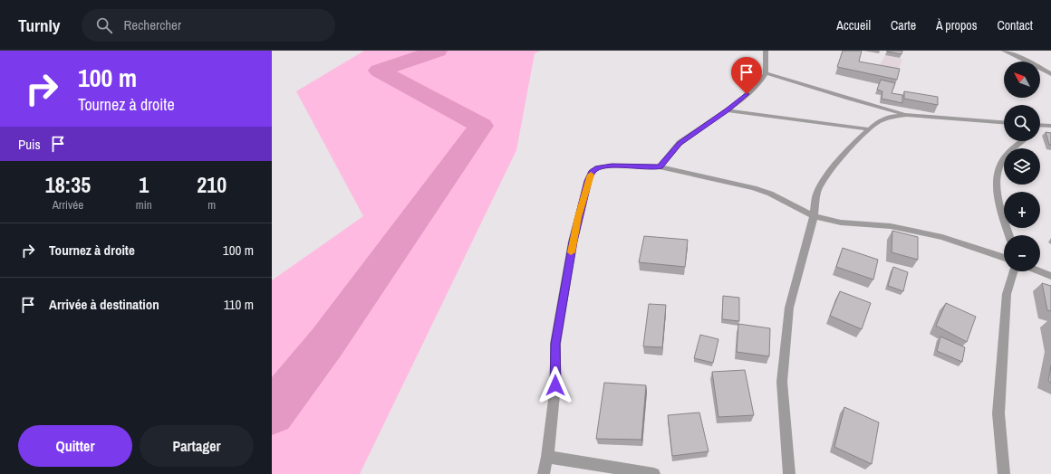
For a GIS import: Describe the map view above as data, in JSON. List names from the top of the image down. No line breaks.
{"north":"top left","page":{"header":"Turnly","search":"Rechercher","nav":["Accueil","Carte","À propos","Contact"],"turn":["100 m","Tournez à droite"],"map_buttons":["+","−"],"then":"Puis","eta":["18:35","Arrivée","1","min","210","m"],"list":[{"name":"Tournez à droite","value":"100 m"},{"name":"Arrivée à destination","value":"110 m"}],"buttons":["Quitter","Partager"]}}
